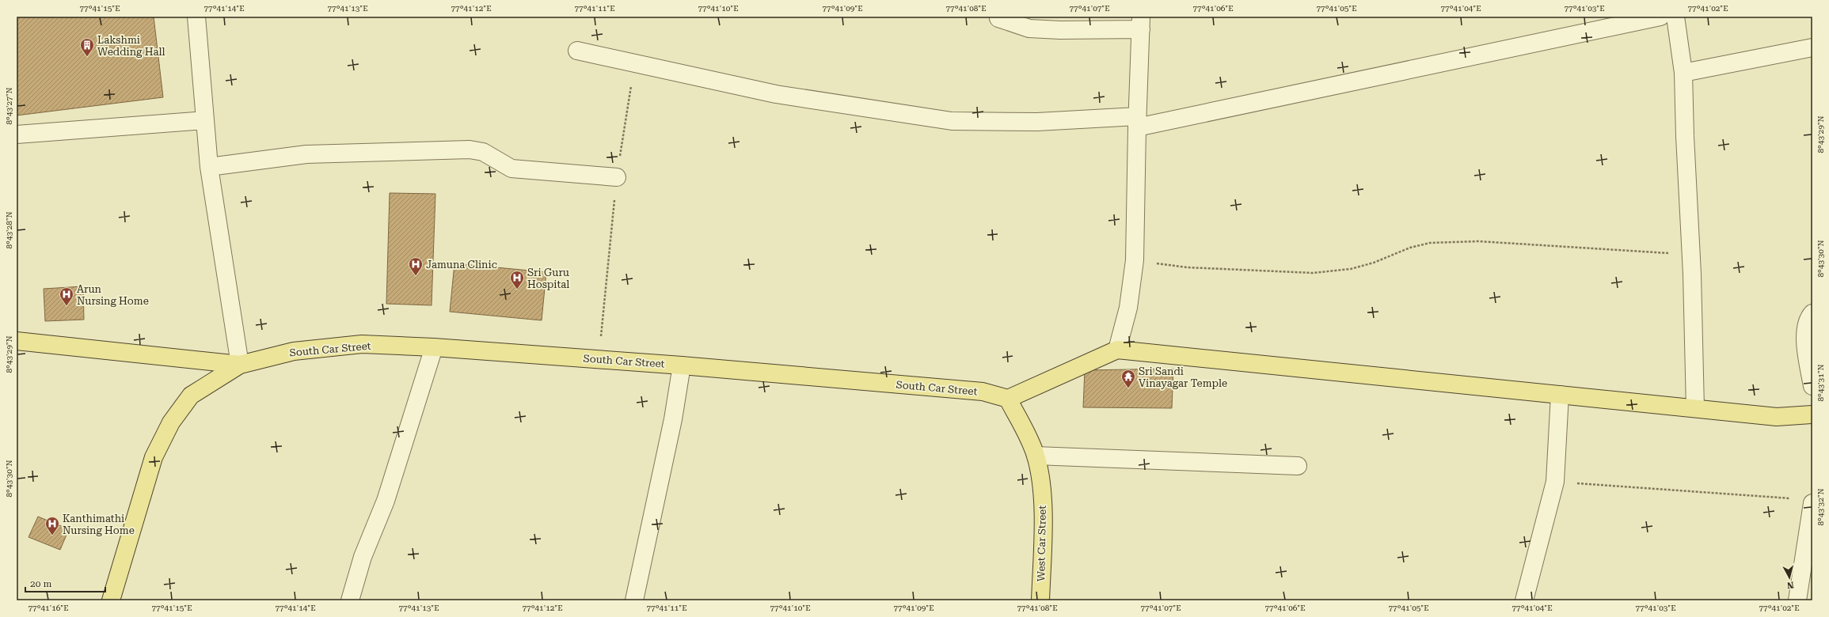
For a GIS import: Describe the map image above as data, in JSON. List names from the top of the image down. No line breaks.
{"streets":{"main road":["South Car Street","West Car Street"]},"crossings":[["South Car Street","West Car Street"]],"places":{"building":["Lakshmi Wedding Hall"],"hospital":["Jamuna Clinic","Sri Guru Hospital","Arun Nursing Home","Kanthimathi Nursing Home"],"temple":["Sri Sandi Vinayagar Temple"]},"scale_bar":"20 m","north":"bottom","coordinates":["77°41'15\"E","77°41'14\"E","77°41'13\"E","77°41'12\"E","77°41'11\"E","77°41'10\"E","77°41'09\"E","77°41'08\"E","77°41'07\"E","77°41'06\"E","77°41'05\"E","77°41'04\"E","77°41'03\"E","77°41'02\"E","8°43'27\"N","8°43'29\"N","8°43'28\"N","8°43'30\"N","8°43'31\"N","8°43'32\"N","77°41'16\"E"]}
